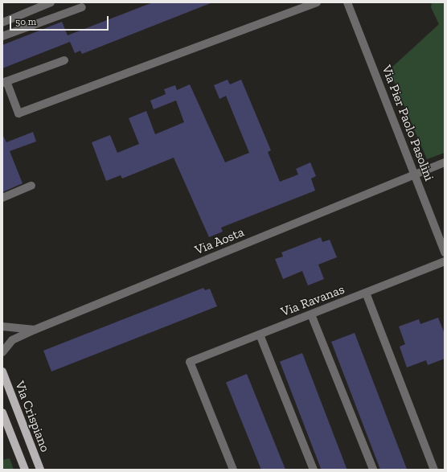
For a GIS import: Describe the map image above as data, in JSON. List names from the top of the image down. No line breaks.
{"streets":{"main road":["Via Crispiano"],"street":["Via Pier Paolo Pasolini","Via Aosta","Via Ravanas"]},"crossings":[["Via Pier Paolo Pasolini","Via Aosta"]],"scale_bar":"50 m"}
